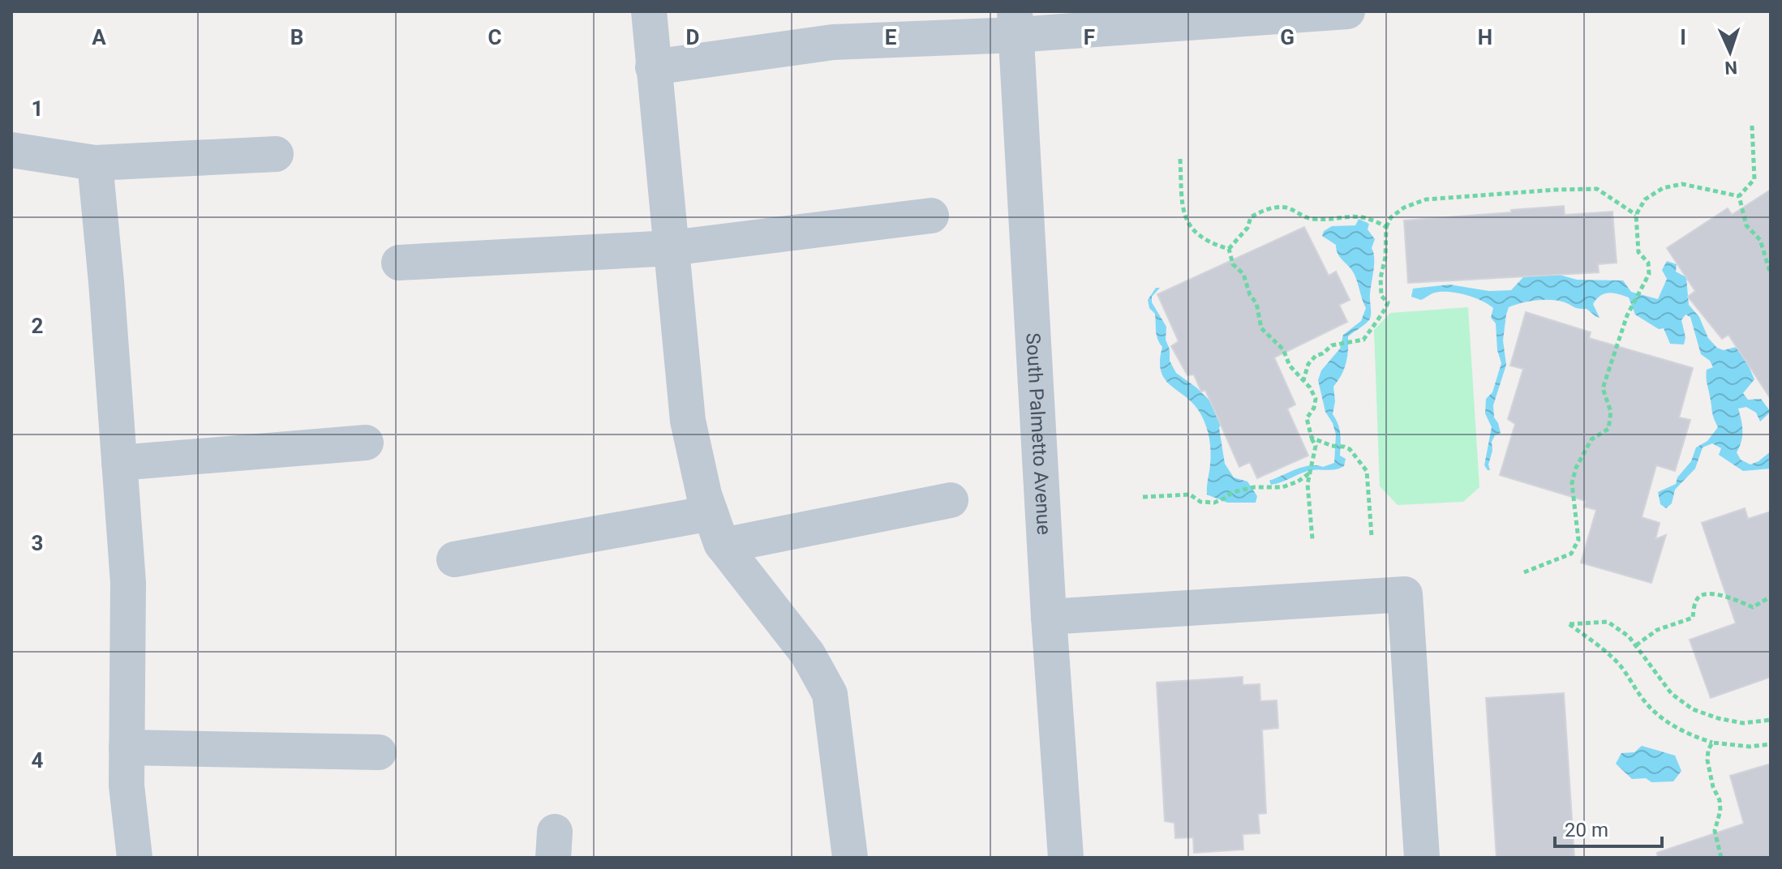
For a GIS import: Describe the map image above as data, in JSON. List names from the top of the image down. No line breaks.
{"streets":{"street":["South Palmetto Avenue"]},"scale_bar":"20 m","north":"bottom","grid":{"columns":["A","B","C","D","E","F","G","H","I"],"rows":["1","2","3","4"]}}
